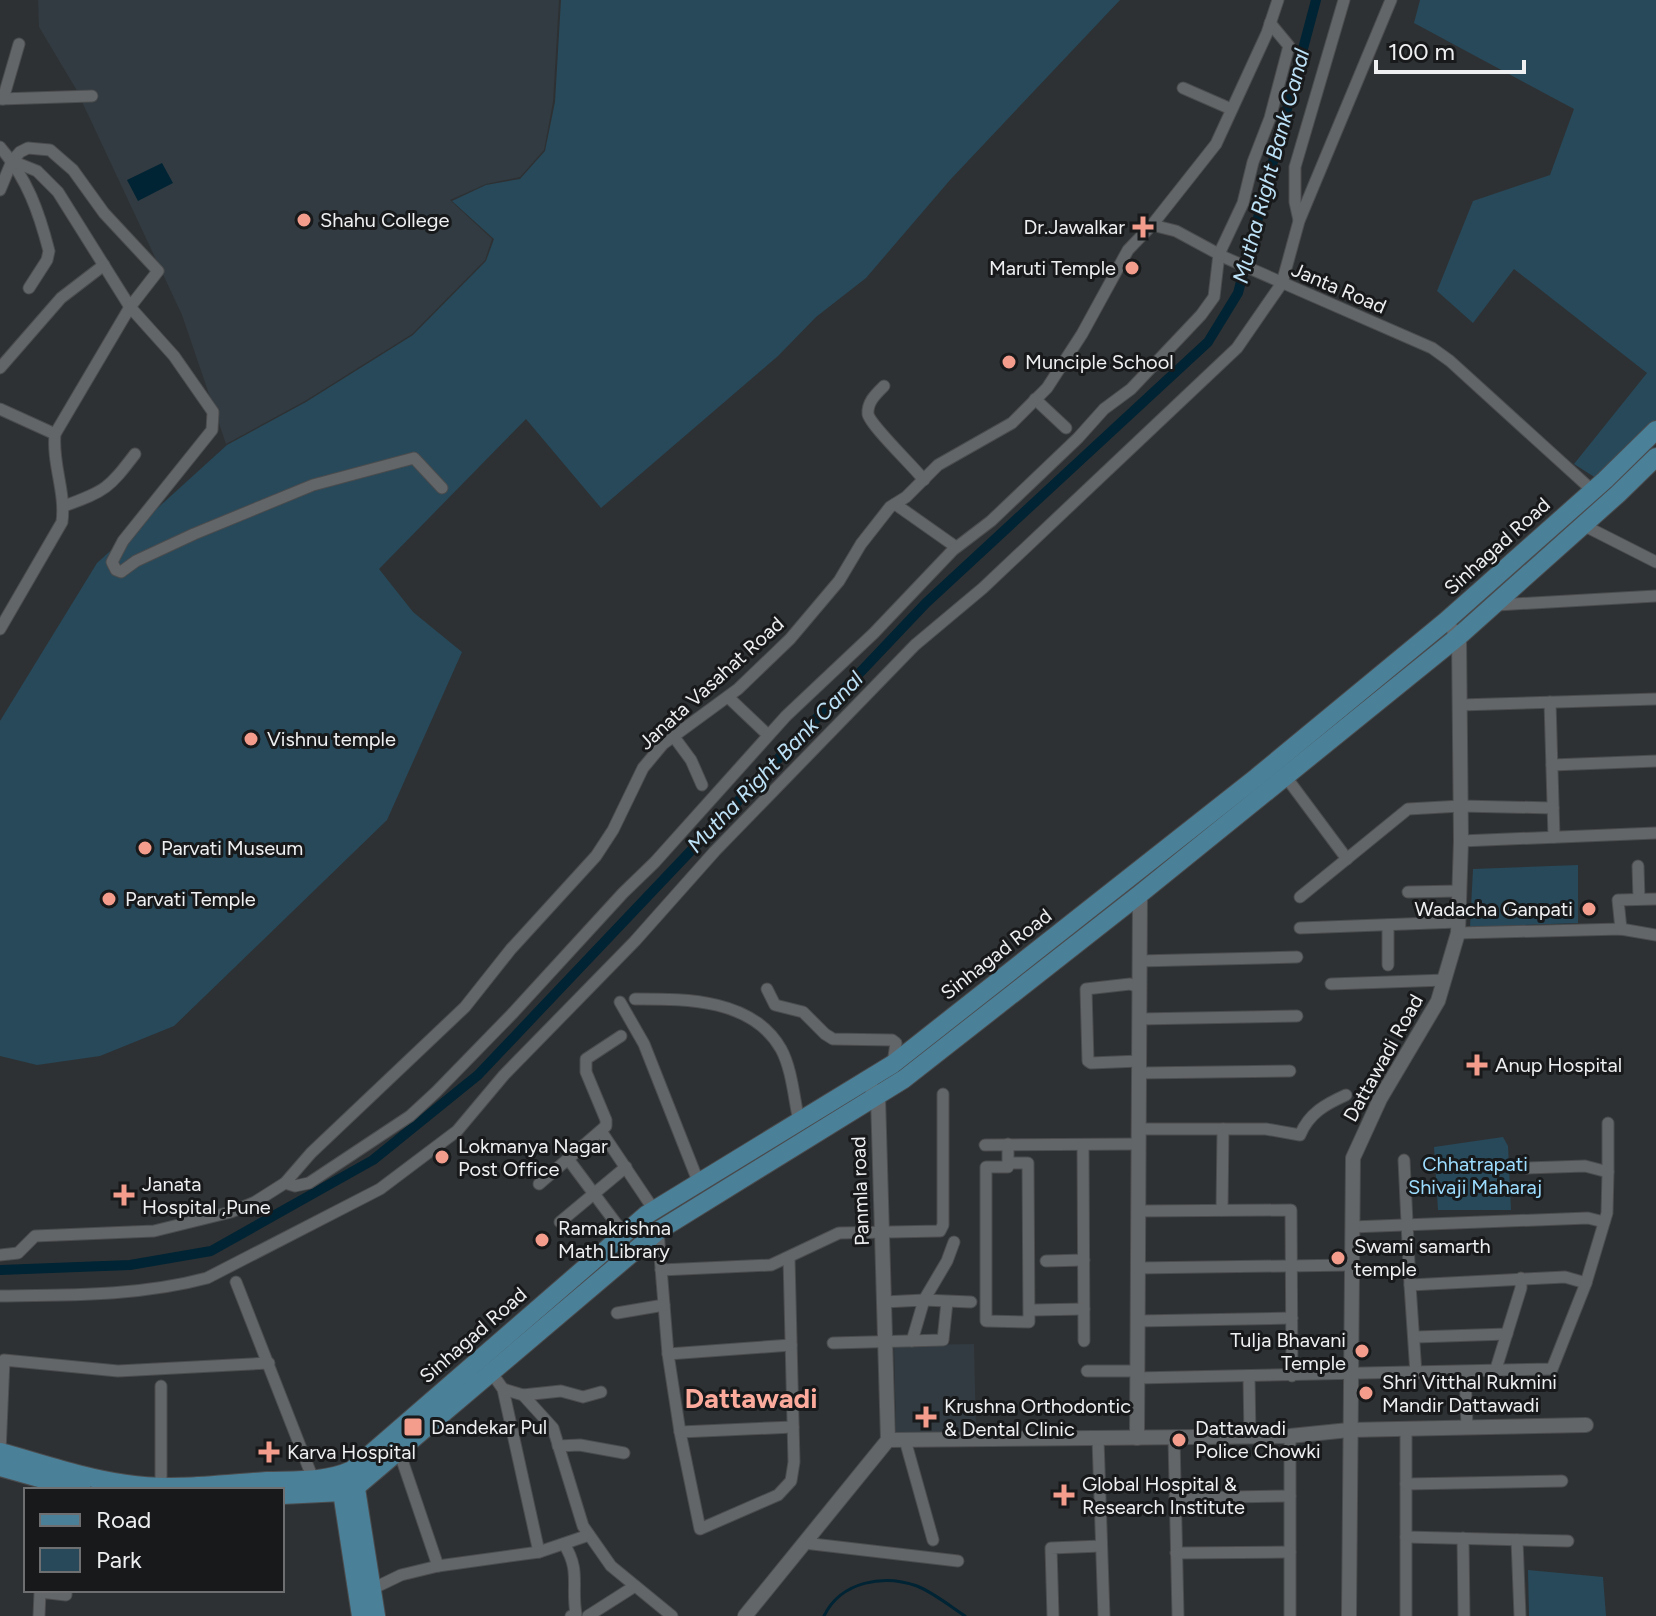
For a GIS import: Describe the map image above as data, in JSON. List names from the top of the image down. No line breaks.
{"streets":{"main road":["Sinhagad Road"],"street":["Janta Road","Janata Vasahat Road","Dattawadi Road","Panmla road"]},"crossings":[["Janta Road","Sinhagad Road"],["Sinhagad Road","Dattawadi Road"],["Sinhagad Road","Panmla road"]],"districts":["Dattawadi"],"water":["Mutha Right Bank Canal"],"parks":["Chhatrapati Shivaji Maharaj"],"places":{"other":["Shahu College","Maruti Temple","Munciple School","Vishnu temple","Parvati Museum","Parvati Temple","Wadacha Ganpati","Lokmanya Nagar Post Office","Ramakrishna Math Library","Swami samarth temple","Tulja Bhavani Temple","Shri Vitthal Rukmini Mandir Dattawadi","Dattawadi Police Chowki"],"health":["Dr.Jawalkar","Anup Hospital","Janata Hospital ,Pune","Krushna Orthodontic & Dental Clinic","Karva Hospital","Global Hospital & Research Institute"],"transit":["Dandekar Pul"]},"legend":["Road","Park"],"scale_bar":"100 m"}
